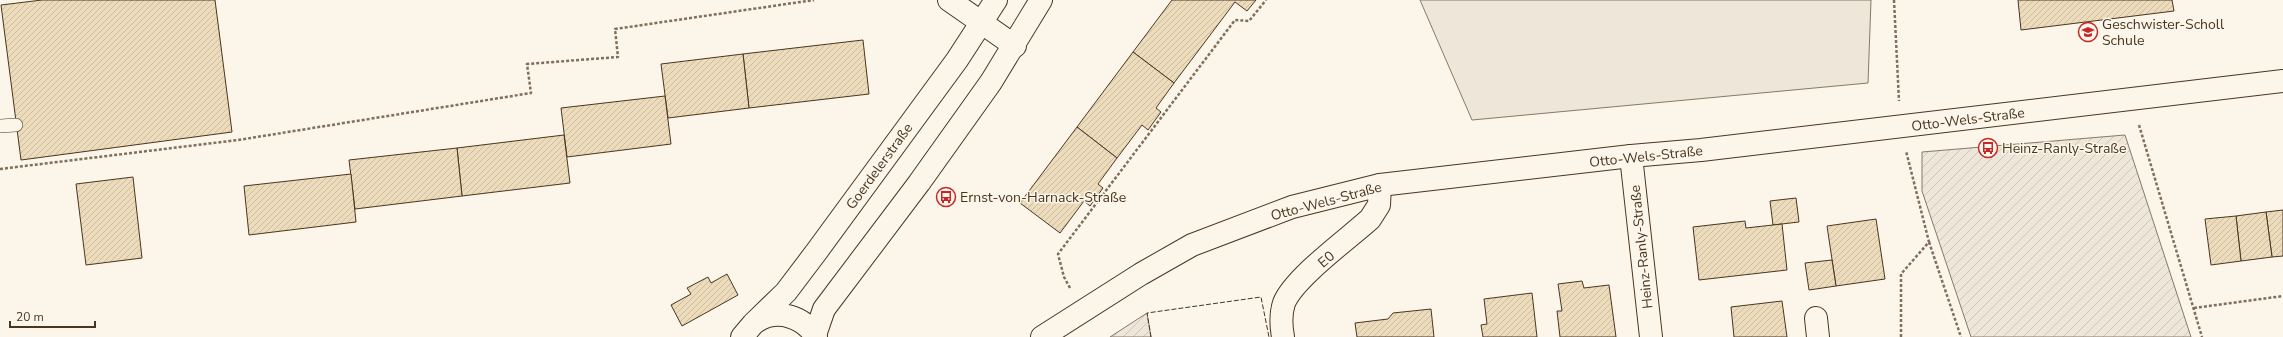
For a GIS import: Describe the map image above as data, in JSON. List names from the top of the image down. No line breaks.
{"streets":{"street":["Otto-Wels-Straße","Goerdelerstraße","Heinz-Ranly-Straße","E0"]},"crossings":[["Otto-Wels-Straße","Heinz-Ranly-Straße"],["Otto-Wels-Straße","E0"]],"places":{"school or university":["Geschwister-Scholl Schule"],"bus stop":["Heinz-Ranly-Straße","Ernst-von-Harnack-Straße"]},"scale_bar":"20 m"}
